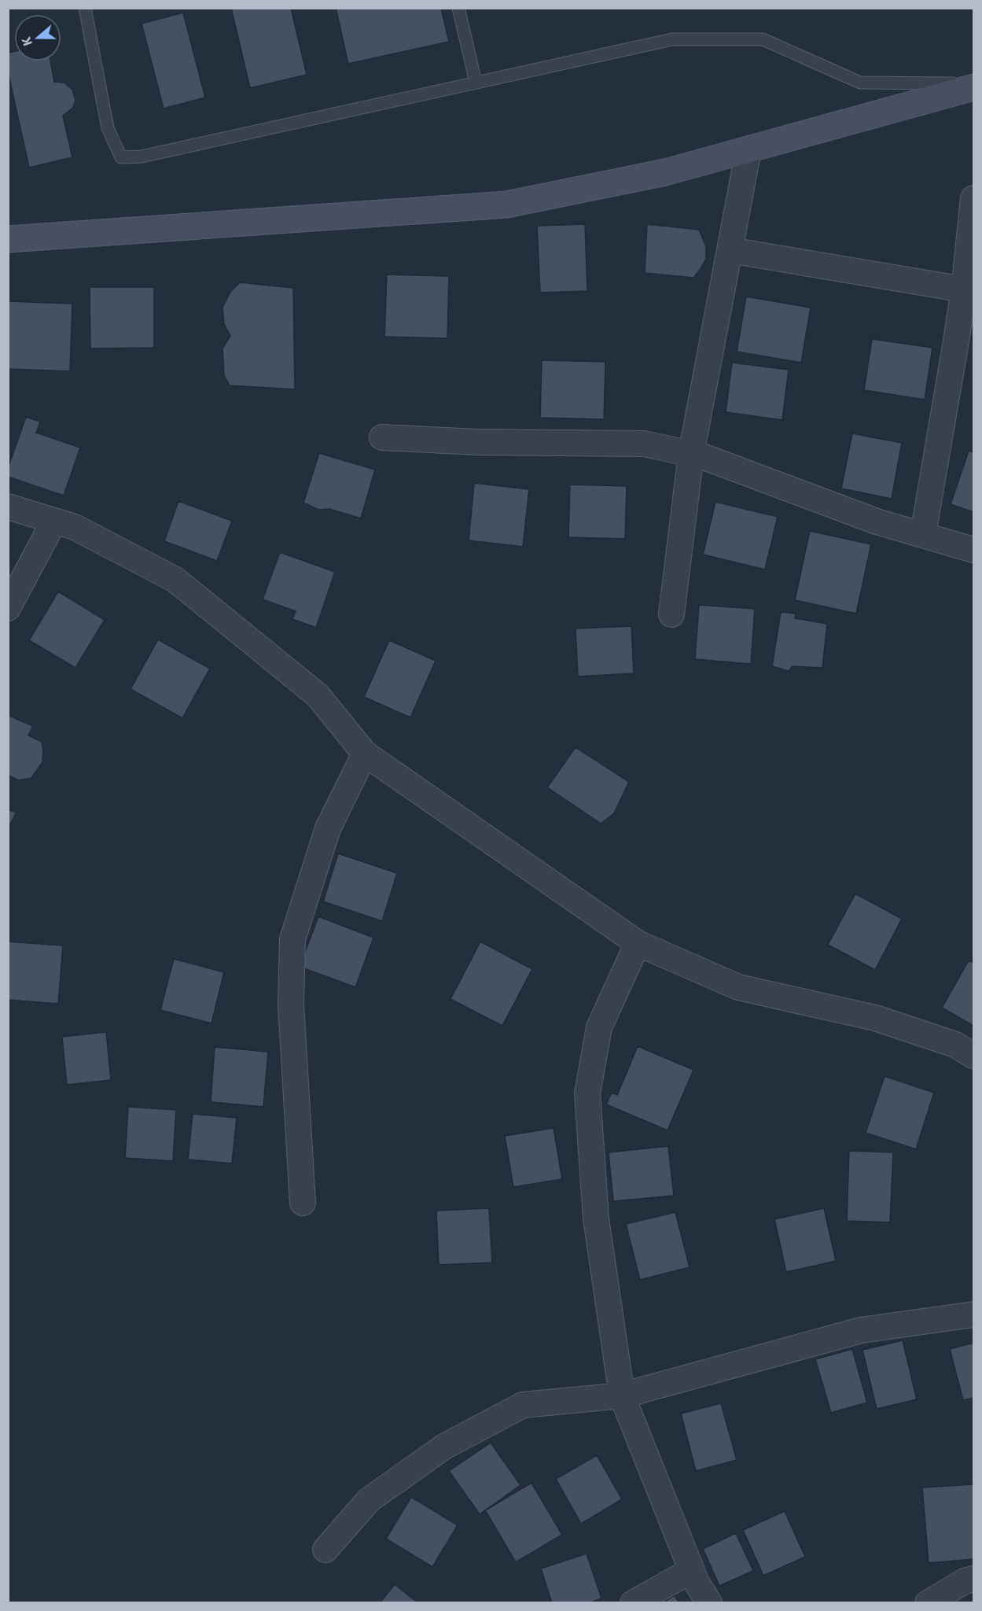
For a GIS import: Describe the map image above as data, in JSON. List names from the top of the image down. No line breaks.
{"north":"left"}
